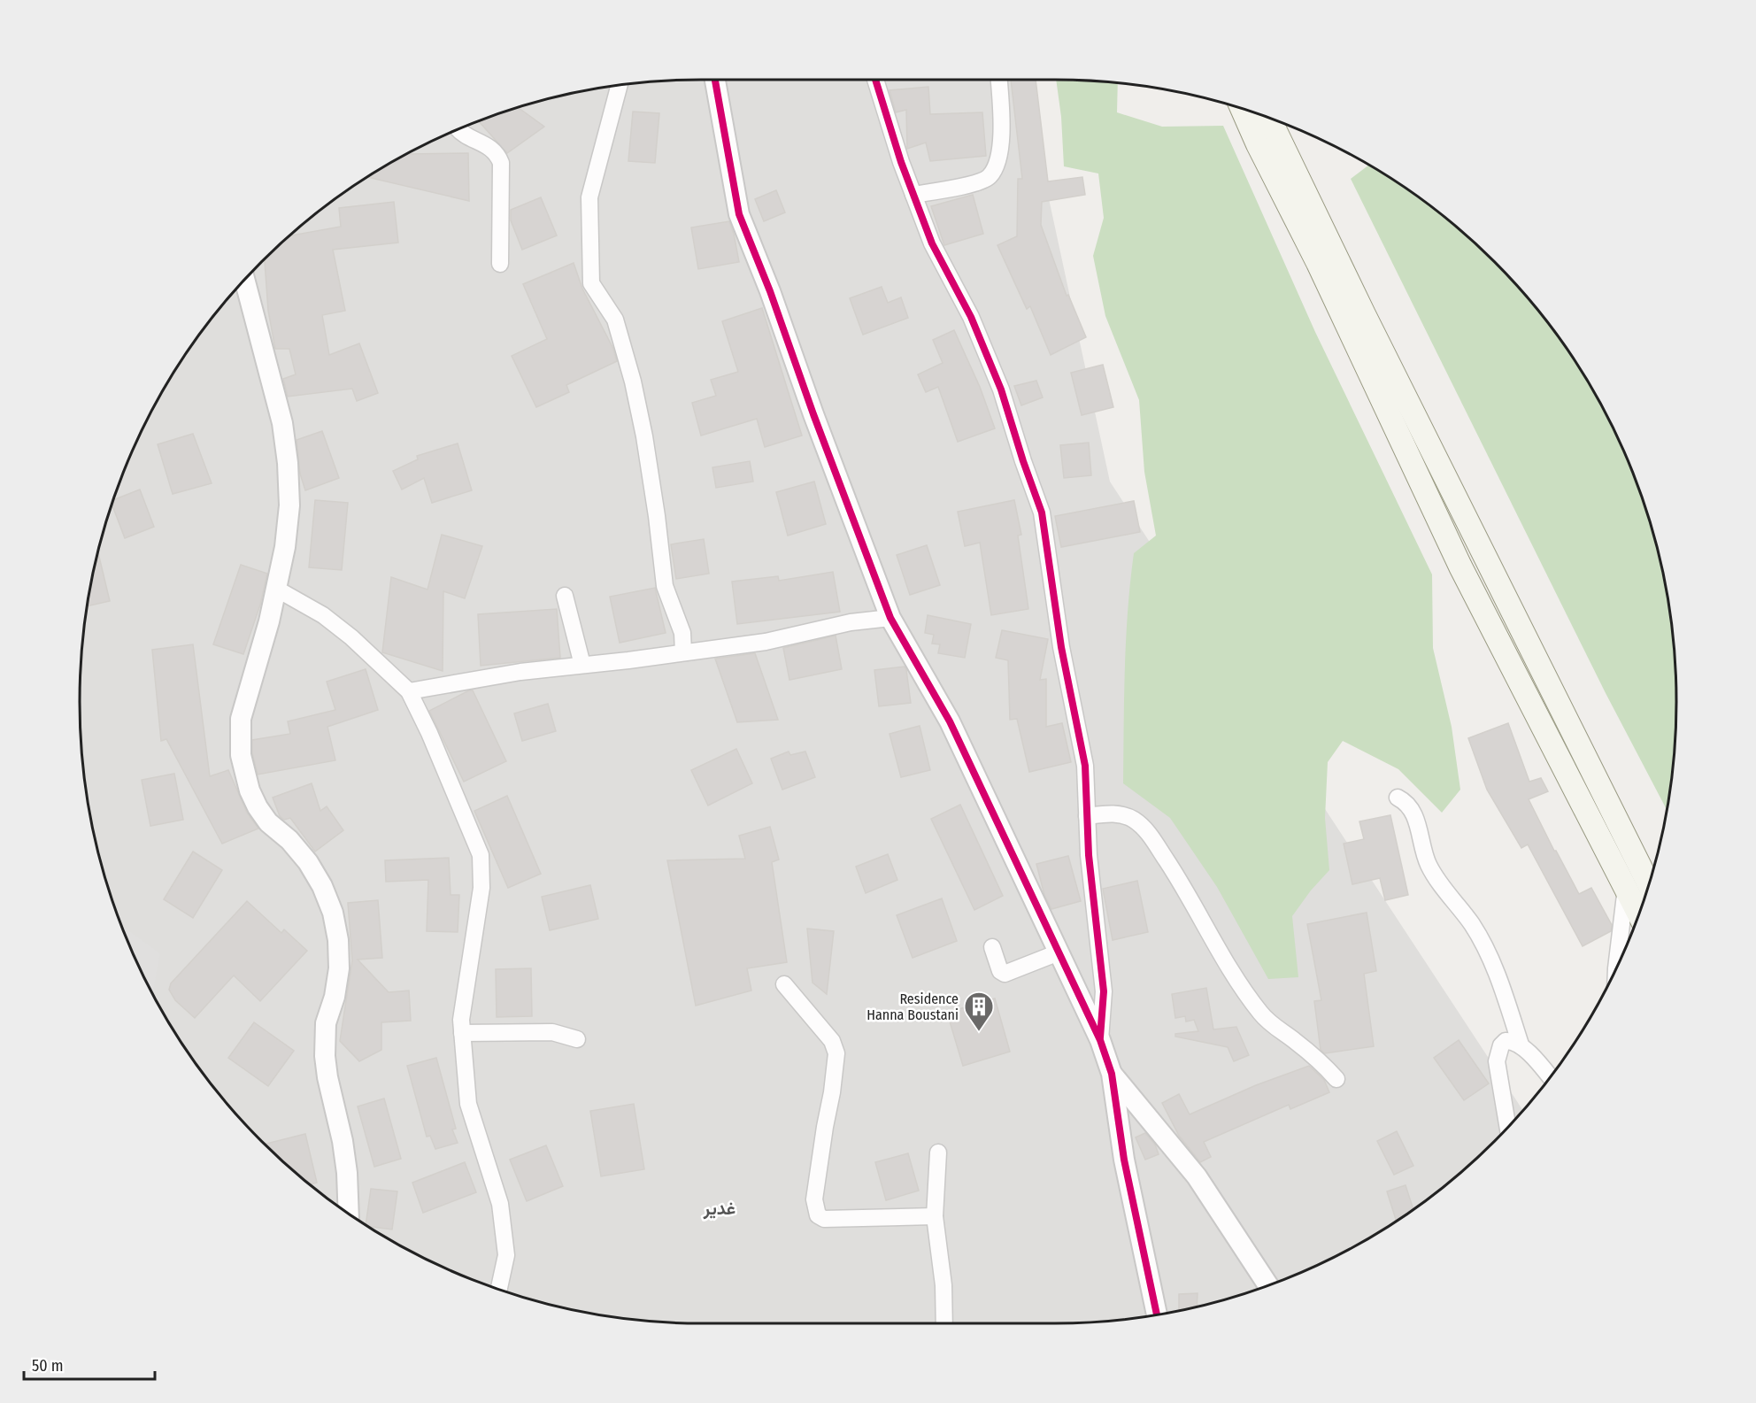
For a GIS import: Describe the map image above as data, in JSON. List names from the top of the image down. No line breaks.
{"districts":["غدير"],"places":{"building":["Residence Hanna Boustani"]},"scale_bar":"50 m"}
